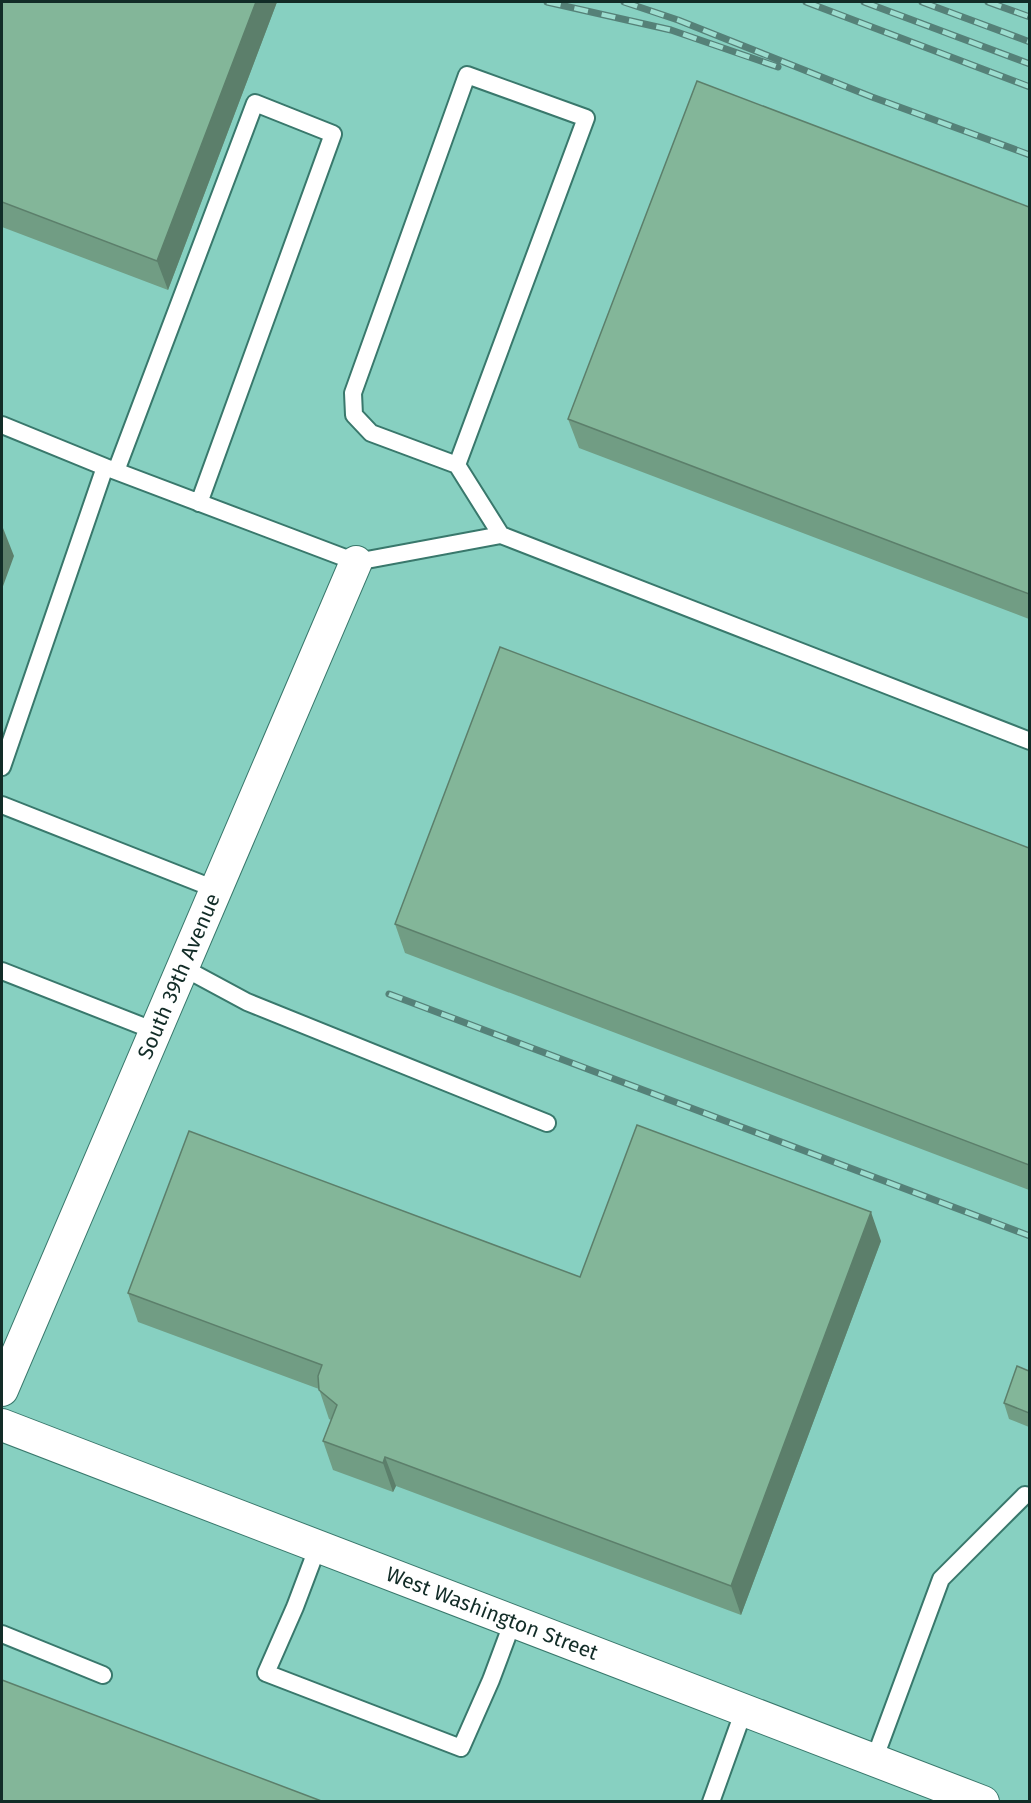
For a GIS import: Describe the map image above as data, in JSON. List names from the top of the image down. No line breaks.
{"streets":{"street":["South 39th Avenue","West Washington Street"]}}
